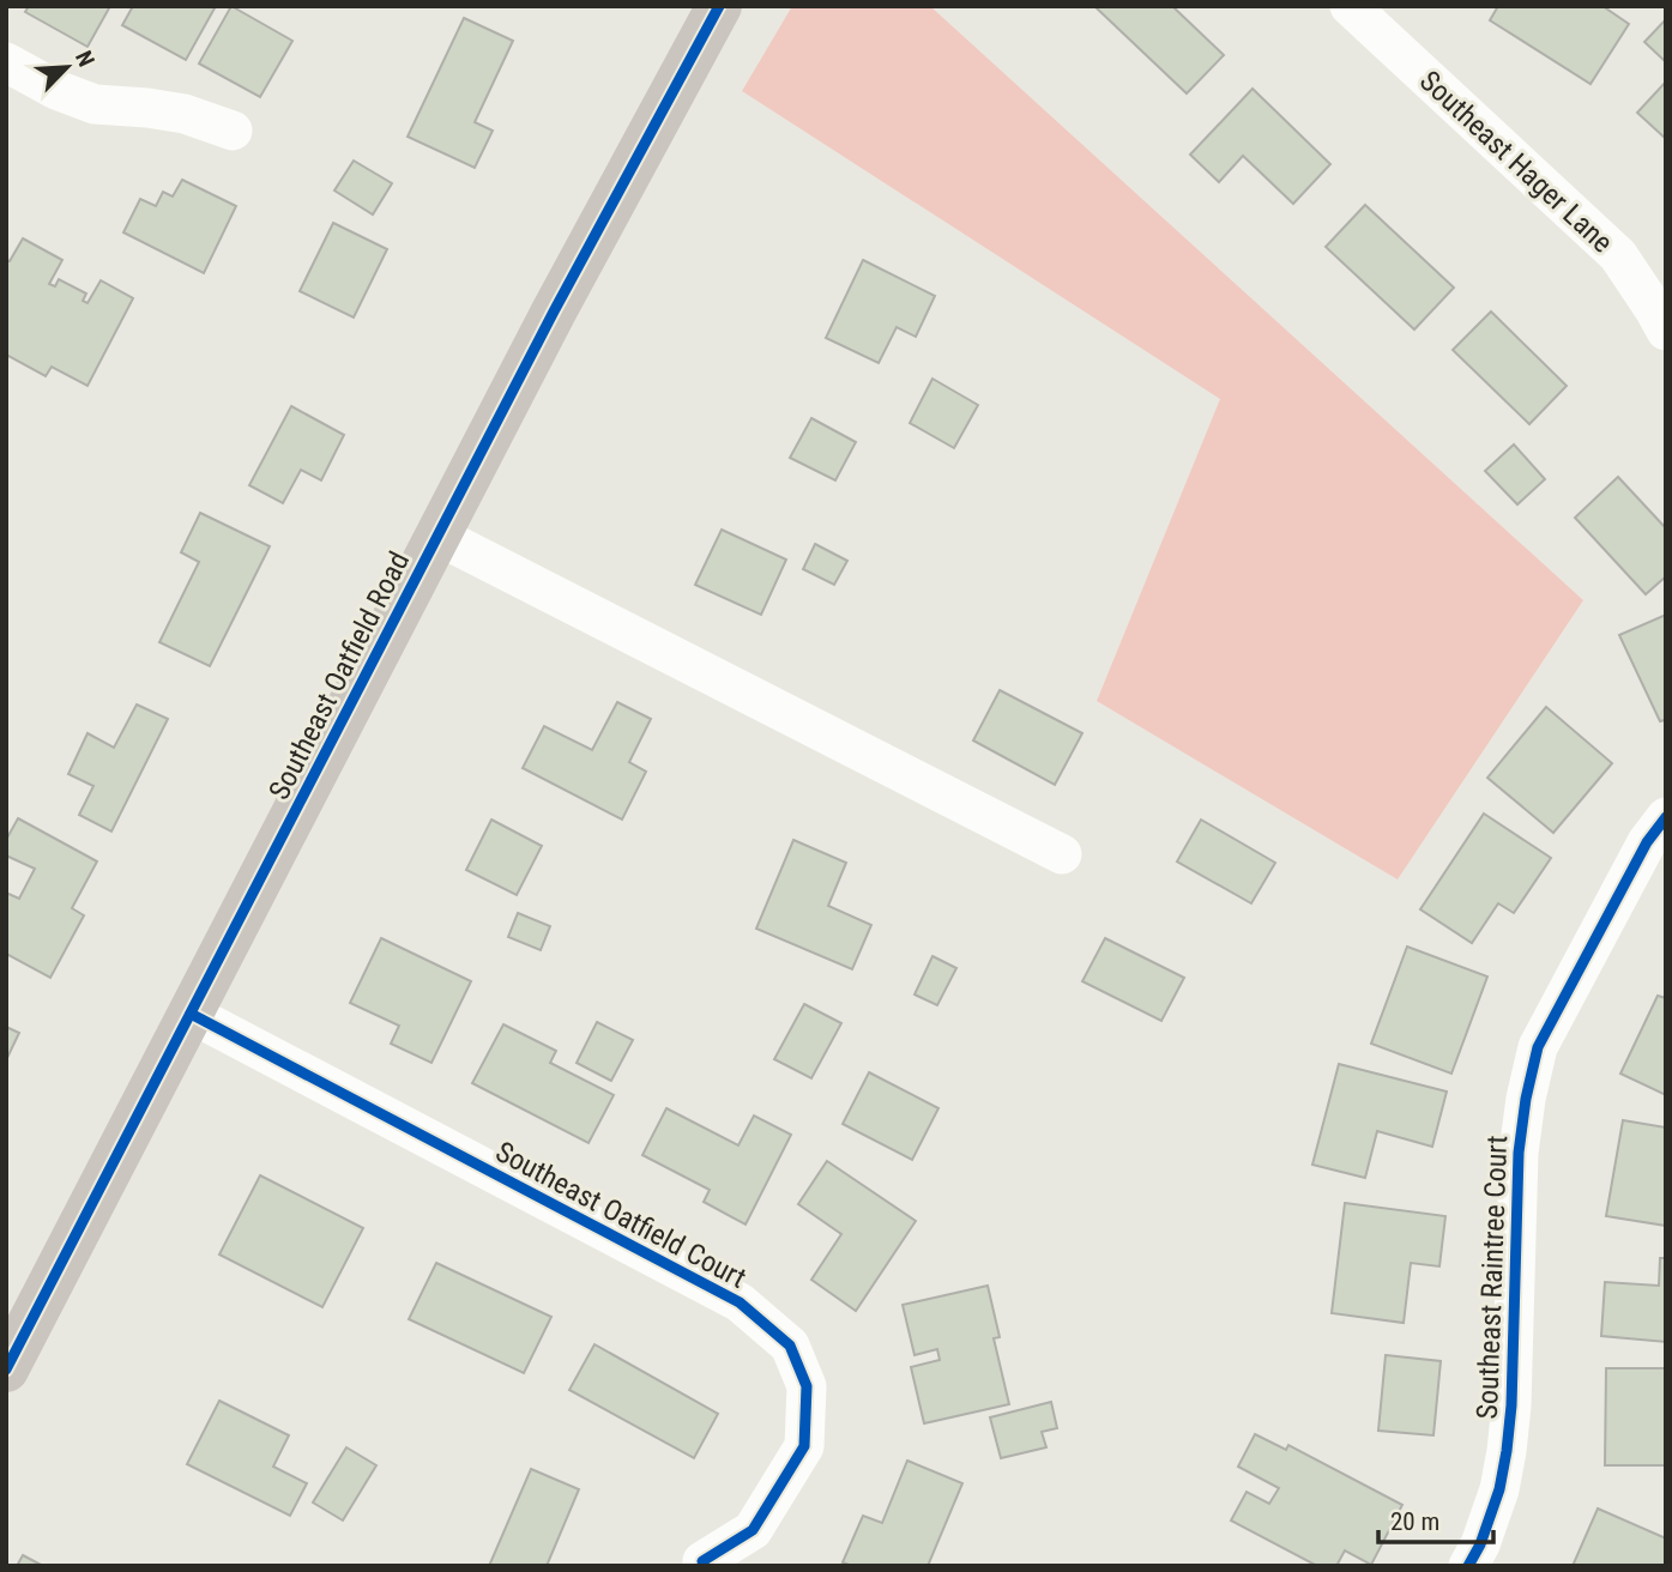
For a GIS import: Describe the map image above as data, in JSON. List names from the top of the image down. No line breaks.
{"streets":{"main road":["Southeast Oatfield Road"],"street":["Southeast Hager Lane","Southeast Oatfield Court","Southeast Raintree Court"]},"crossings":[["Southeast Oatfield Road","Southeast Oatfield Court"]],"scale_bar":"20 m","north":"top right"}
